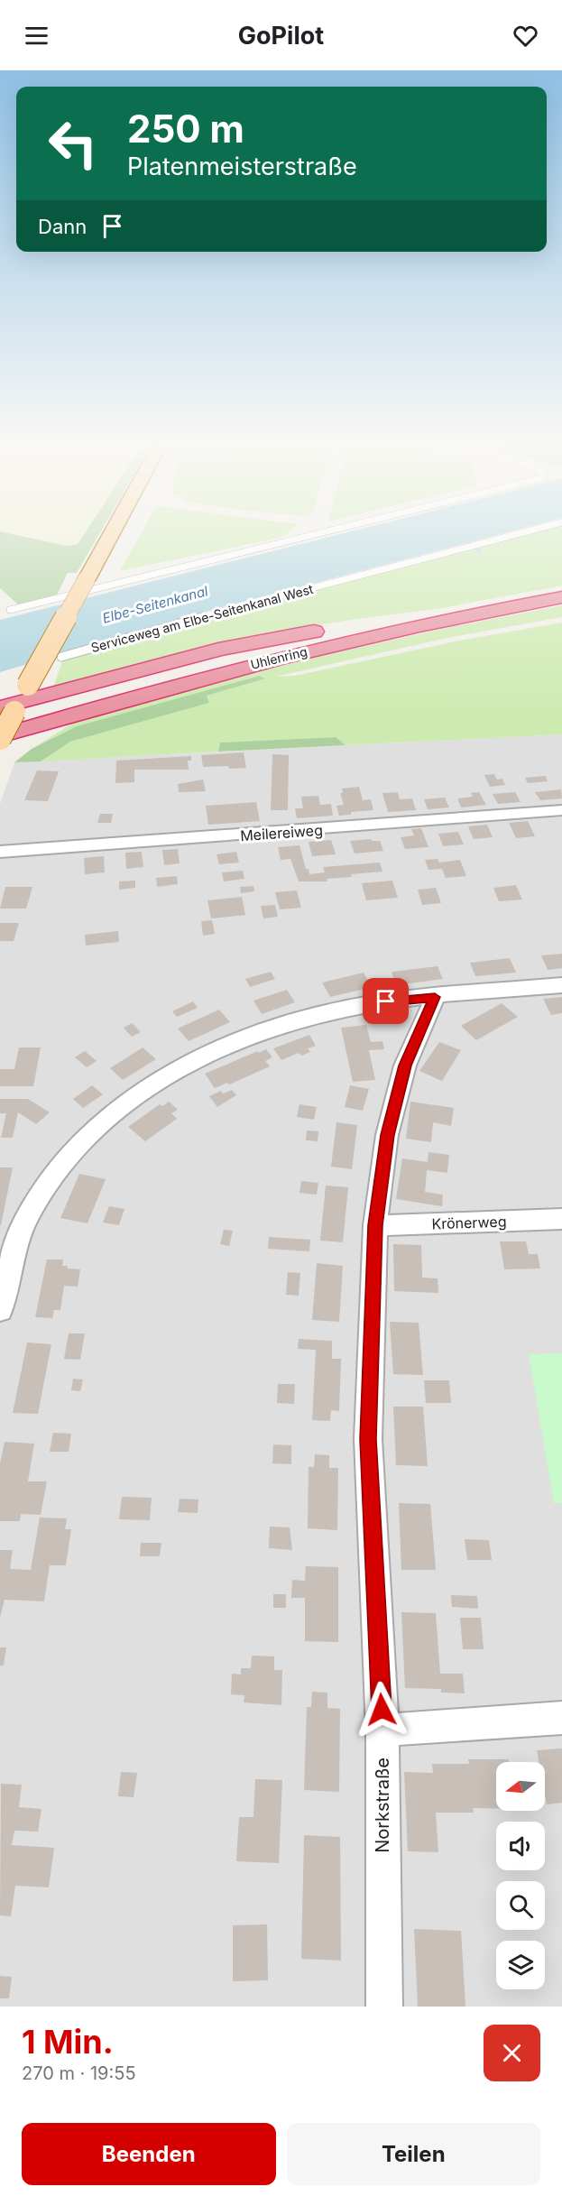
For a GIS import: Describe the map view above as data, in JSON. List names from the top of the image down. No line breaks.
{"streets":{"highway":["Uhlenring"],"street":["Meilereiweg","Krönerweg","Norkstraße"],"lane":["Serviceweg am Elbe-Seitenkanal West"]},"crossings":[["Krönerweg","Norkstraße"]],"water":["Elbe-Seitenkanal"],"north":"left","page":{"header":"GoPilot","turn":["250 m","Platenmeisterstraße"],"then":"Dann","heading":["1 Min.","270 m · 19:55"],"buttons":["Beenden","Teilen"]}}
